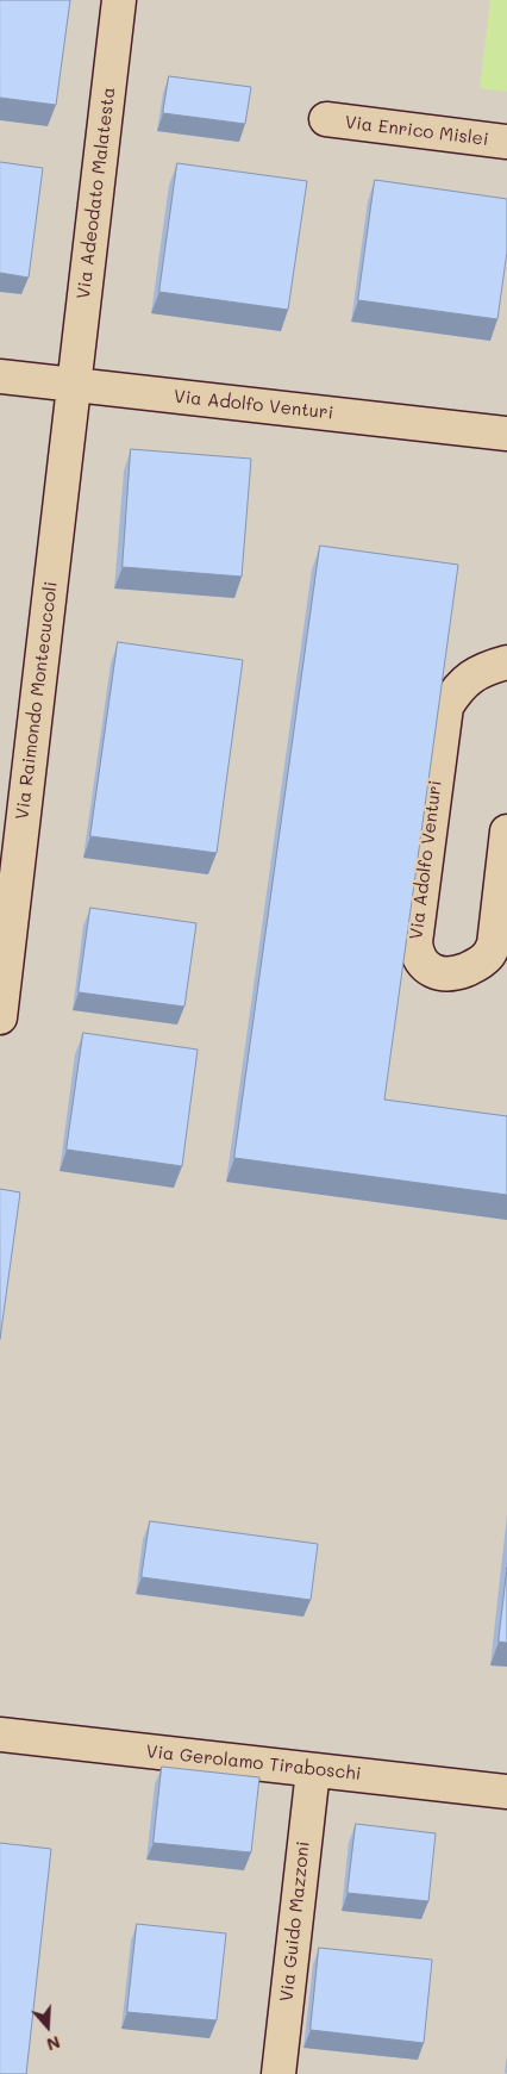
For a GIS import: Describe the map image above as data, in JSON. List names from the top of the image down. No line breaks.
{"streets":{"street":["Via Enrico Mislei","Via Adeodato Malatesta","Via Adolfo Venturi","Via Raimondo Montecuccoli","Via Gerolamo Tiraboschi","Via Guido Mazzoni"]},"crossings":[["Via Adeodato Malatesta","Via Adolfo Venturi"],["Via Adeodato Malatesta","Via Raimondo Montecuccoli"],["Via Adolfo Venturi","Via Raimondo Montecuccoli"],["Via Gerolamo Tiraboschi","Via Guido Mazzoni"]],"north":"bottom"}
